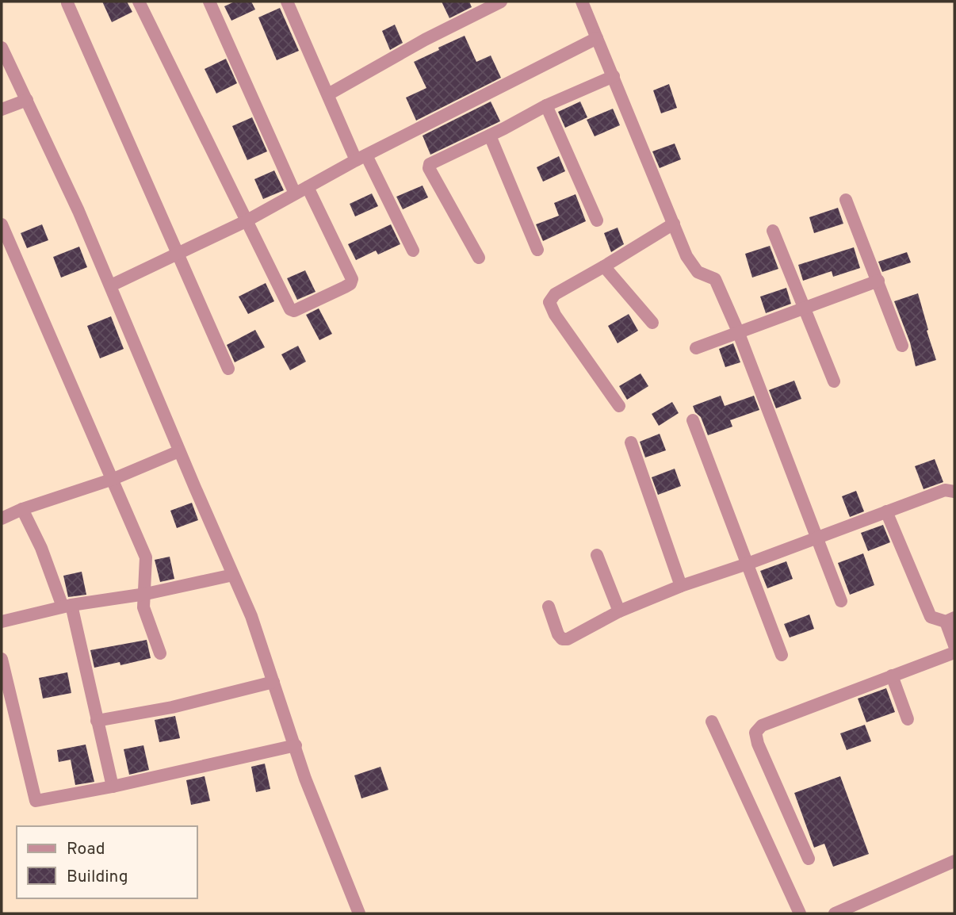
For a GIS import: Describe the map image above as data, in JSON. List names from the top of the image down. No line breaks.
{"legend":["Road","Building"]}
